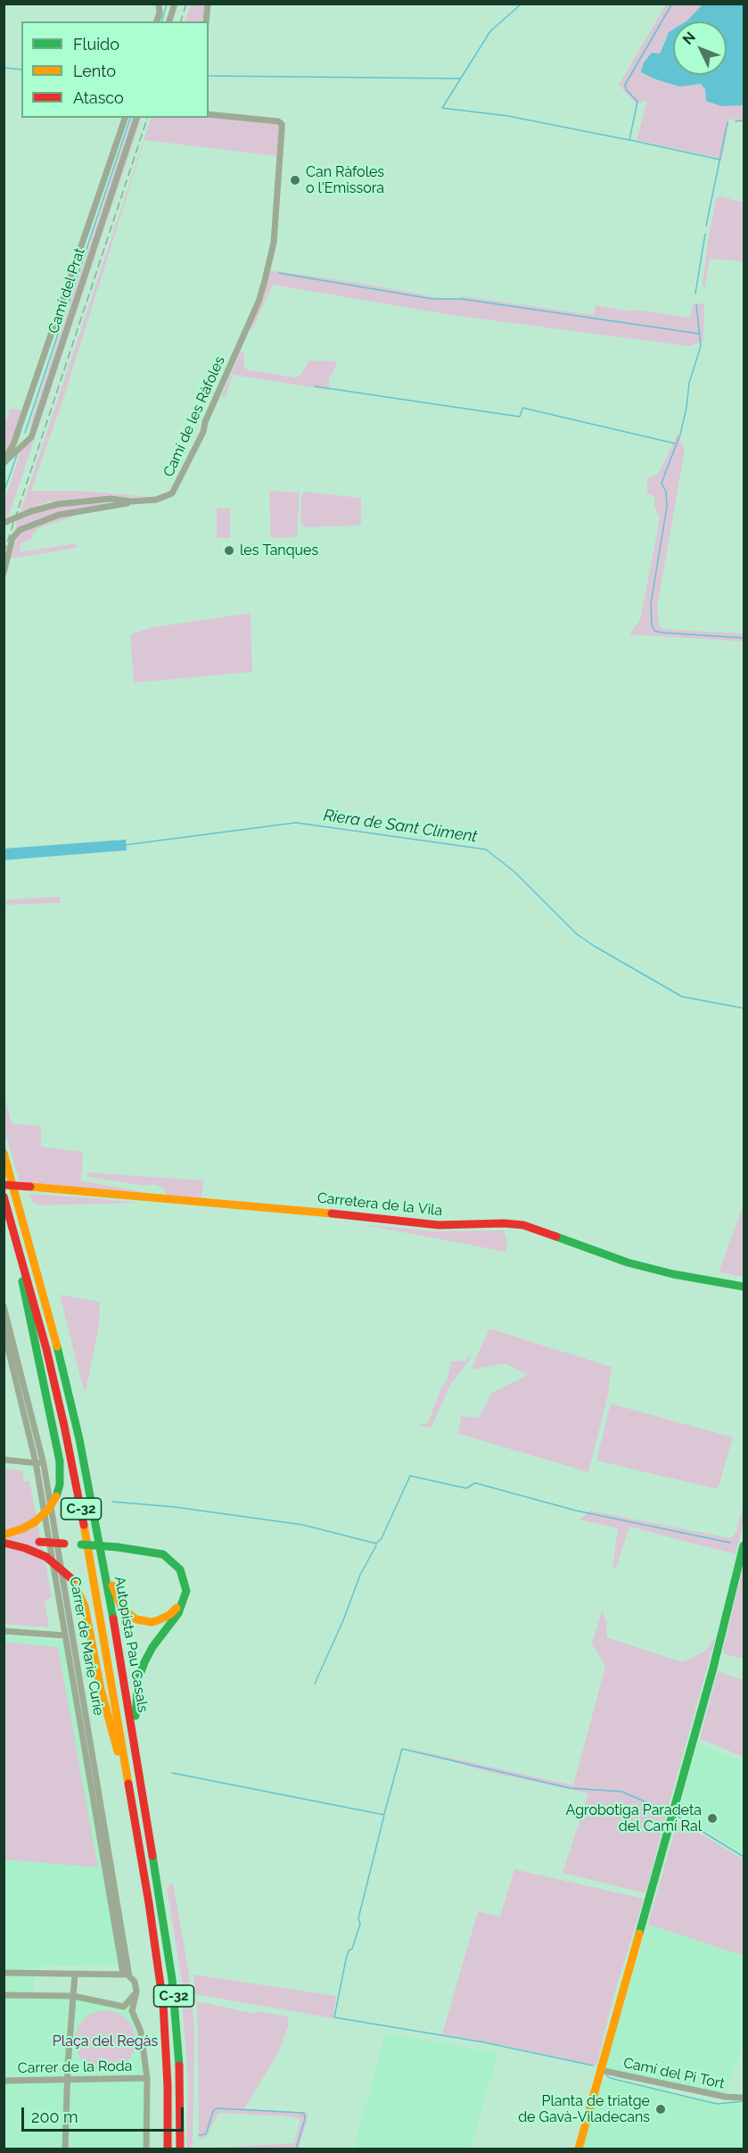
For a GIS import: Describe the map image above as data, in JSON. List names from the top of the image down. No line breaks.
{"streets":{"main road":["Carretera de la Vila","C-32","Autopista Pau Casals"],"street":["Camí del Prat","Camí de les Ràfoles","Carrer de Marie Curie","Carrer de la Roda","Camí del Pi Tort"]},"water":["Riera de Sant Climent"],"parks":["Plaça del Regàs"],"places":["Can Ràfoles o l'Emissora","les Tanques","Agrobotiga Paradeta del Camí Ral","Planta de triatge de Gavà-Viladecans"],"legend":["Fluido","Lento","Atasco"],"scale_bar":"200 m","north":"top left"}
